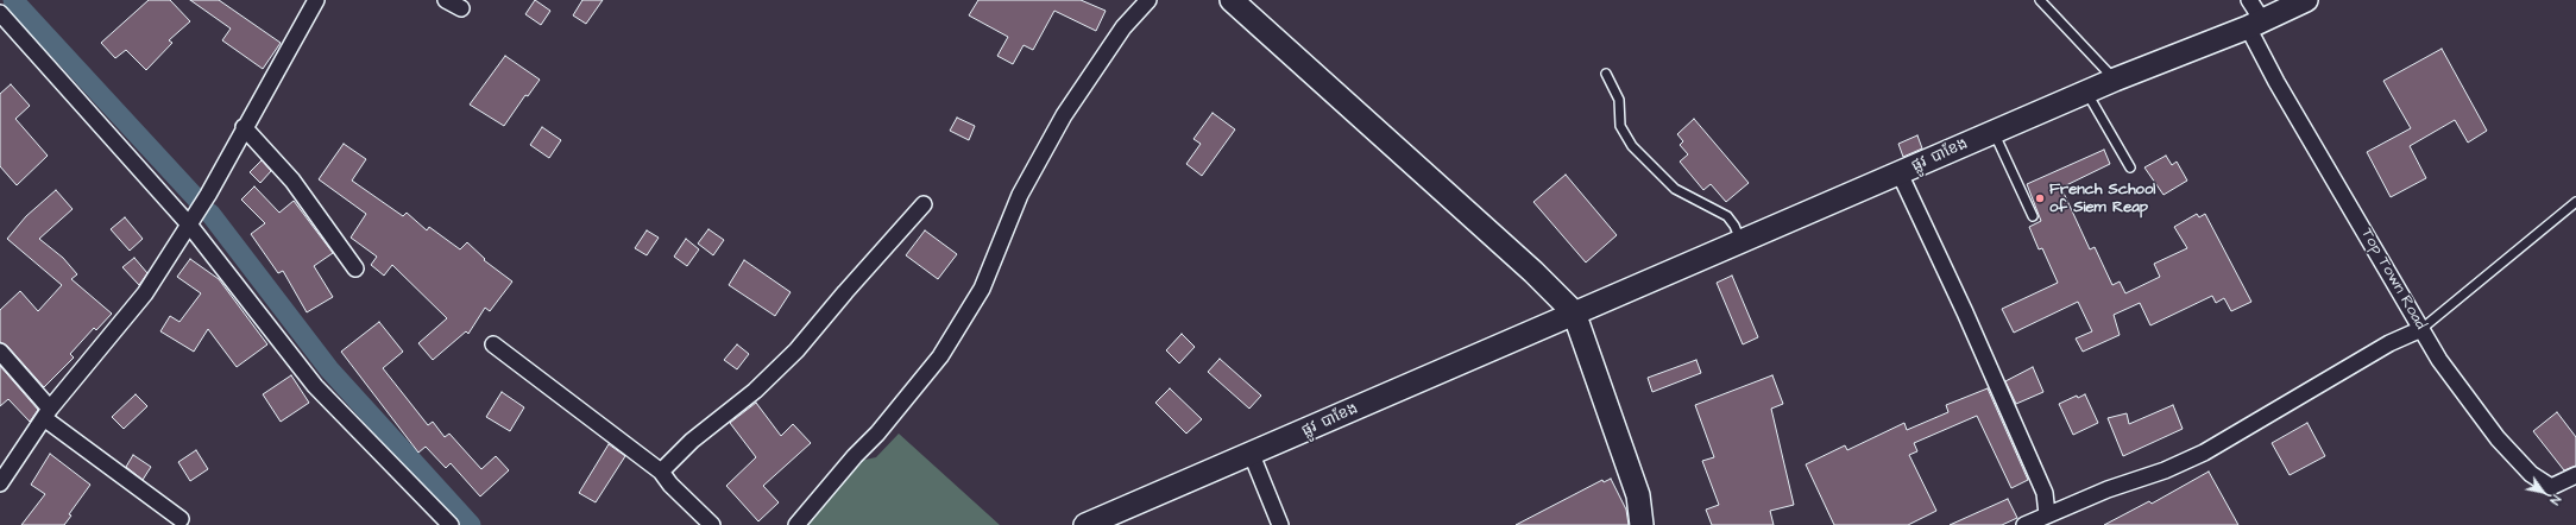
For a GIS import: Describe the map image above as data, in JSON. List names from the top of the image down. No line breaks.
{"streets":{"street":["ផ្លូវ បាខែង","Top Town Road"]},"crossings":[["ផ្លូវ បាខែង","Top Town Road"]],"places":["French School of Siem Reap"],"north":"bottom right"}
